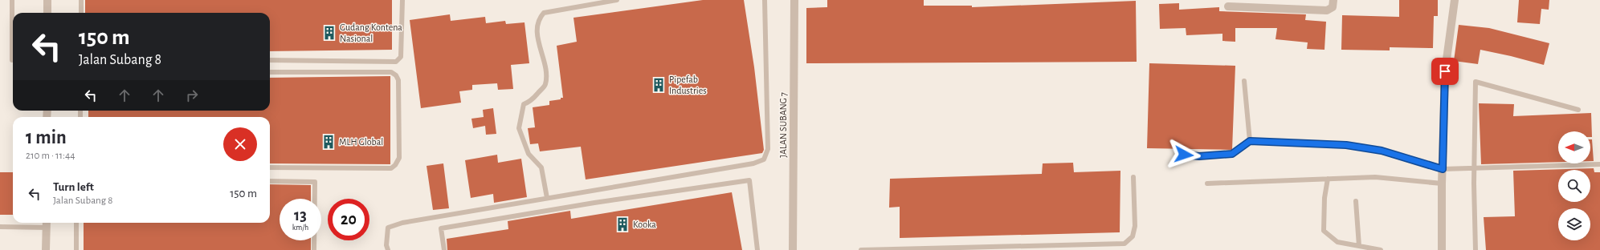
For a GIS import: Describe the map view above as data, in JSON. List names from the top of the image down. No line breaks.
{"streets":{"street":["JALAN SUBANG 7"]},"places":{"building":["Gudang Kontena Nasional","Pipefab Industries","MLH Global","Kooka"]},"north":"left","page":{"turn":["150 m","Jalan Subang 8"],"heading":["1 min","210 m · 11:44"],"list":[{"name":"Turn left","note":"Jalan Subang 8","value":"150 m"}],"speed":"13 km/h","limit":"20"}}
